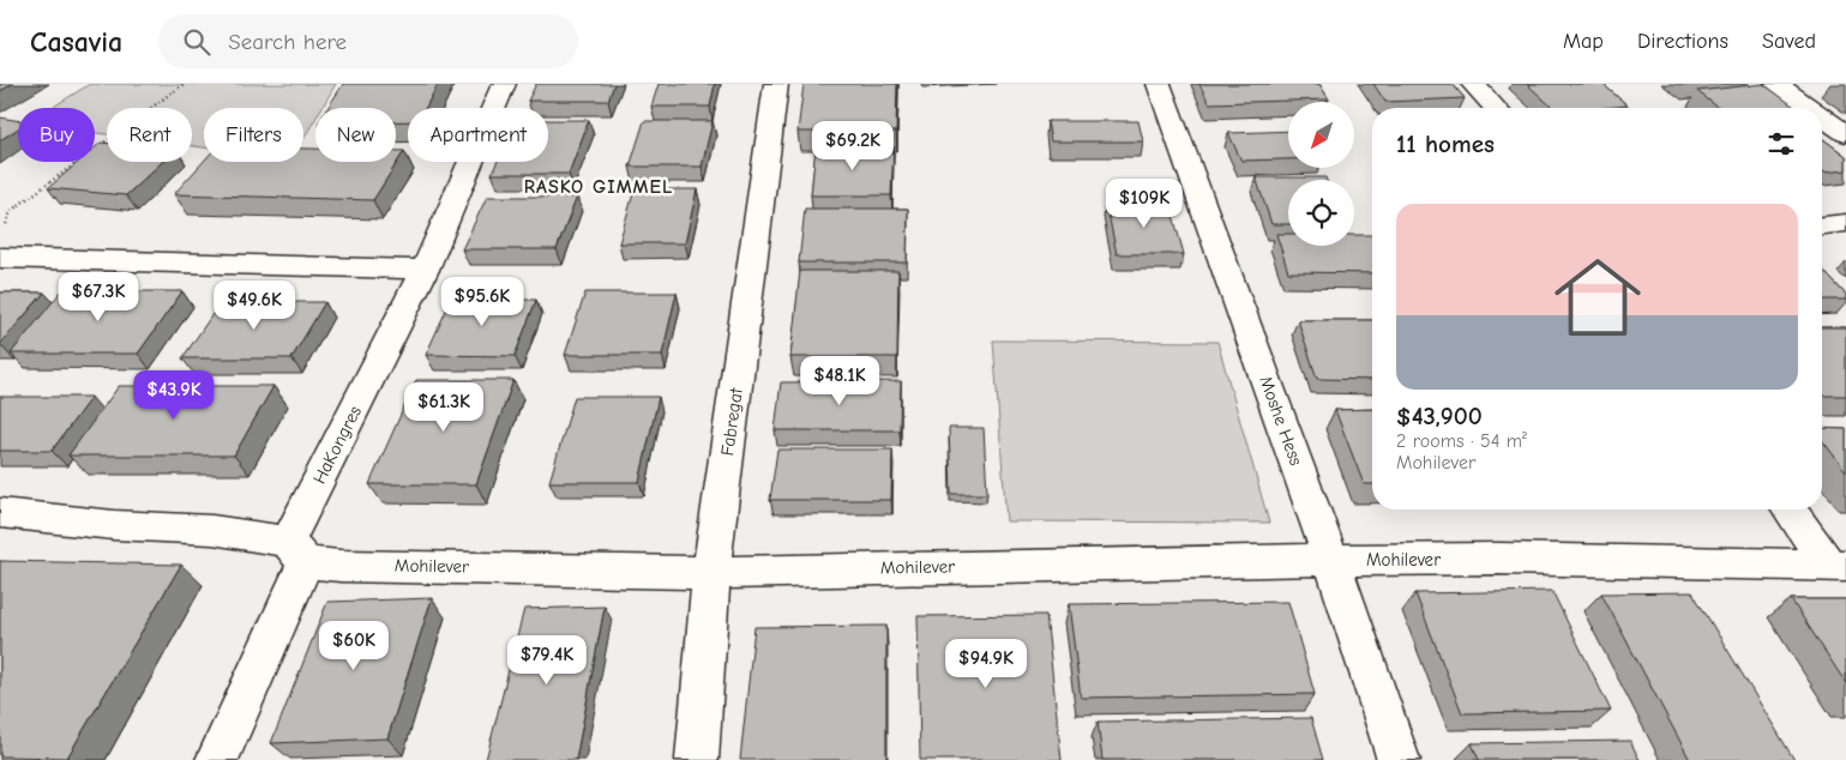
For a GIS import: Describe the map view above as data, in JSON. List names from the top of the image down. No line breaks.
{"streets":{"street":["Moshe Hess","Fabregat","HaKongres","Mohilever"]},"crossings":[["Moshe Hess","Mohilever"],["Fabregat","Mohilever"],["HaKongres","Mohilever"]],"districts":["RASKO GIMMEL"],"north":"bottom left","page":{"header":"Casavia","search":"Search here","nav":["Map","Directions","Saved"],"chip":["Buy","Rent","Filters","New","Apartment"],"heading":"11 homes","price":["$69.2K","$109K","$67.3K","$95.6K","$49.6K","$48.1K","$43.9K","$61.3K","$60K","$79.4K","$94.9K"],"list":[{"name":"$43,900","note":"2 rooms · 54 m² · Mohilever"}]}}
